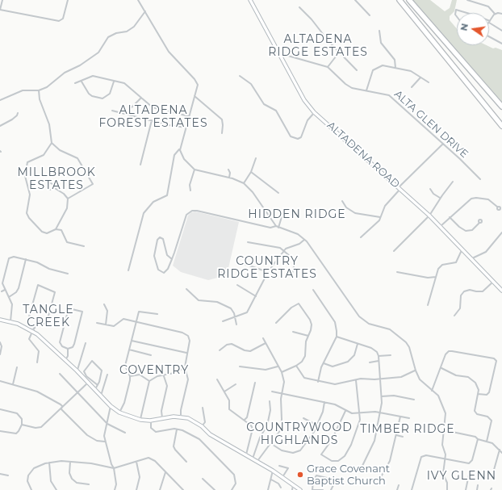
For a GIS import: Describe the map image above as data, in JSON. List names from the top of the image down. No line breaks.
{"streets":{"street":["ALTA GLEN DRIVE","ALTADENA ROAD"]},"crossings":[["ALTA GLEN DRIVE","ALTADENA ROAD"]],"districts":["ALTADENA RIDGE ESTATES","ALTADENA FOREST ESTATES","MILLBROOK ESTATES","HIDDEN RIDGE","COUNTRY RIDGE ESTATES","TANGLE CREEK","COVENTRY","COUNTRYWOOD HIGHLANDS","TIMBER RIDGE","IVY GLENN"],"places":["Grace Covenant Baptist Church"],"north":"left"}
